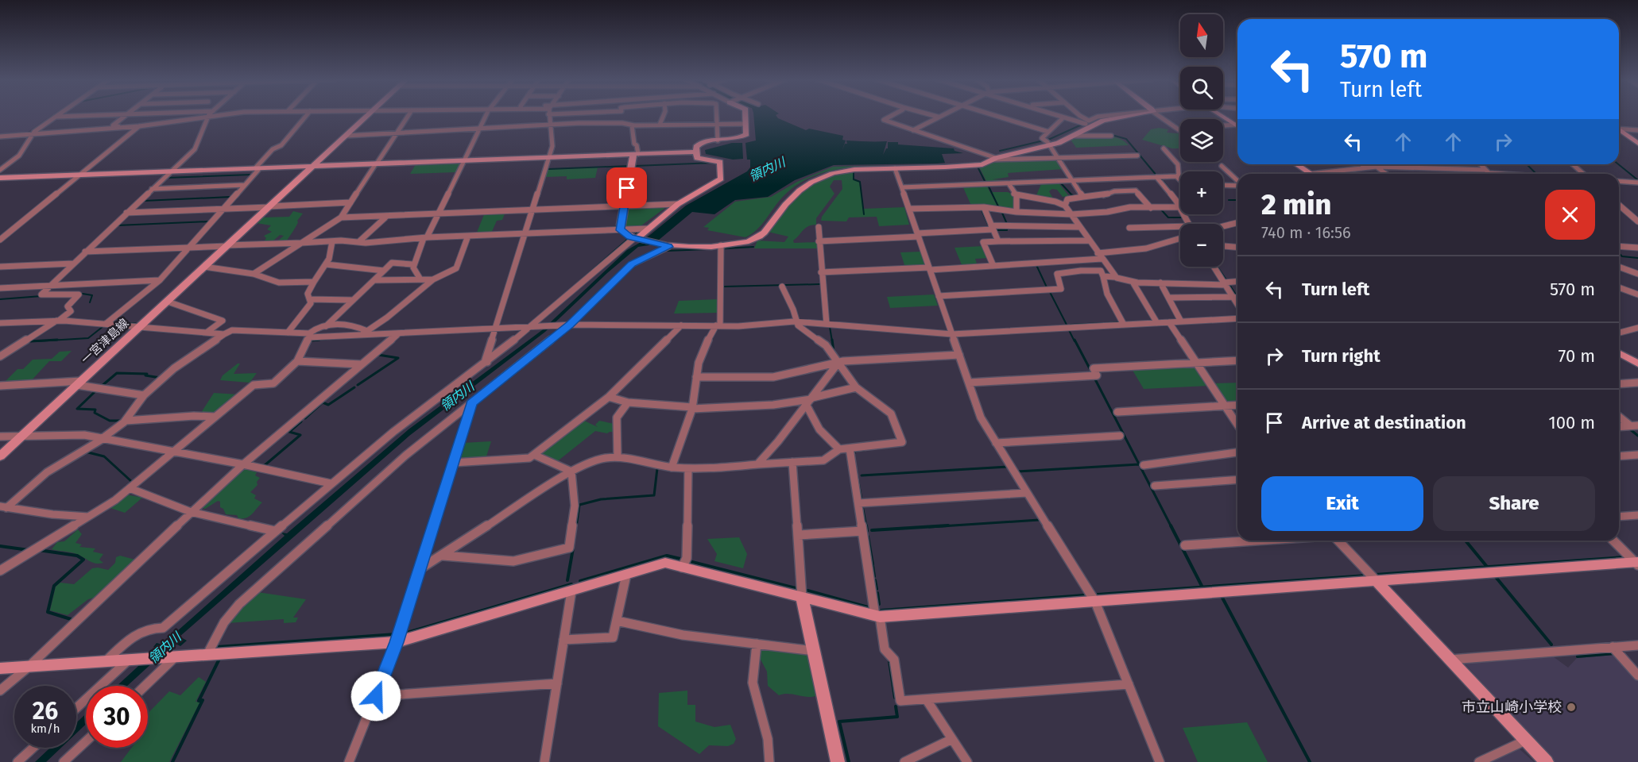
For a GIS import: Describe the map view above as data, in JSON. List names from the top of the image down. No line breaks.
{"streets":{"street":["一宮津島線"]},"water":["領内川"],"places":["市立山崎小学校"],"north":"top","page":{"map_buttons":["+","−"],"turn":["570 m","Turn left"],"heading":["2 min","740 m · 16:56"],"list":[{"name":"Turn left","value":"570 m"},{"name":"Turn right","value":"70 m"},{"name":"Arrive at destination","value":"100 m"}],"buttons":["Exit","Share"],"speed":"26 km/h","limit":"30"}}
